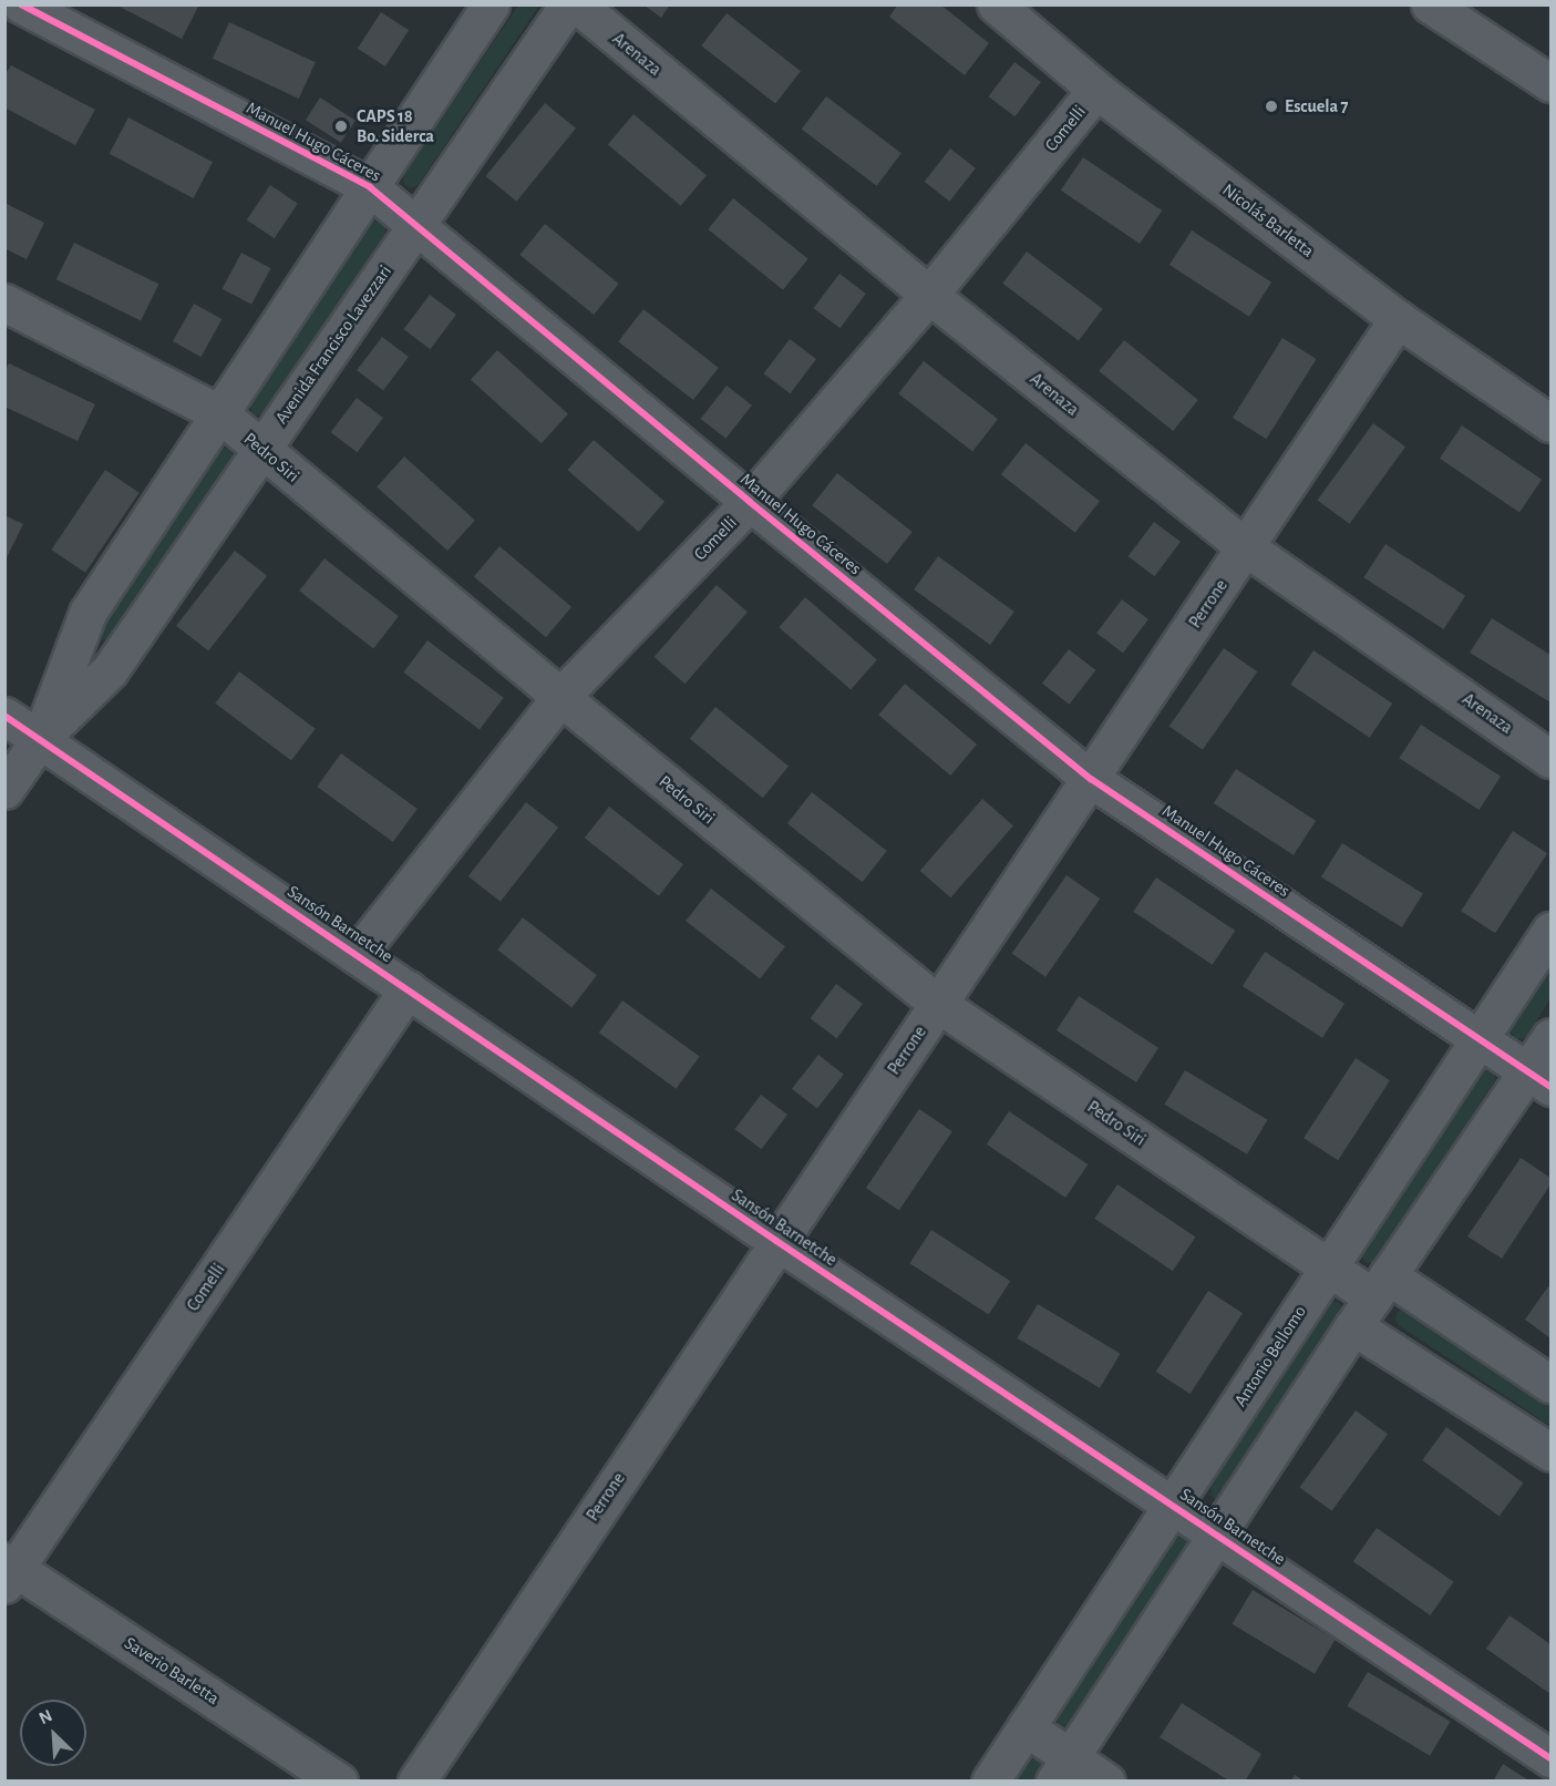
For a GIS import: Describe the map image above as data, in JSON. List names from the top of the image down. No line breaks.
{"streets":{"street":["Arenaza","Comelli","Manuel Hugo Cáceres","Nicolás Barletta","Avenida Francisco Lavezzari","Pedro Siri","Perrone","Sansón Barnetche","Antonio Bellomo","Saverio Barletta"]},"crossings":[["Arenaza","Comelli"],["Arenaza","Perrone"],["Comelli","Manuel Hugo Cáceres"],["Comelli","Nicolás Barletta"],["Comelli","Pedro Siri"],["Comelli","Sansón Barnetche"],["Comelli","Saverio Barletta"],["Manuel Hugo Cáceres","Avenida Francisco Lavezzari"],["Manuel Hugo Cáceres","Perrone"],["Manuel Hugo Cáceres","Antonio Bellomo"],["Nicolás Barletta","Perrone"],["Avenida Francisco Lavezzari","Pedro Siri"],["Avenida Francisco Lavezzari","Sansón Barnetche"],["Pedro Siri","Perrone"],["Pedro Siri","Antonio Bellomo"],["Perrone","Sansón Barnetche"],["Sansón Barnetche","Antonio Bellomo"]],"places":["Escuela 7","CAPS 18 Bo. Siderca"],"north":"top left"}
